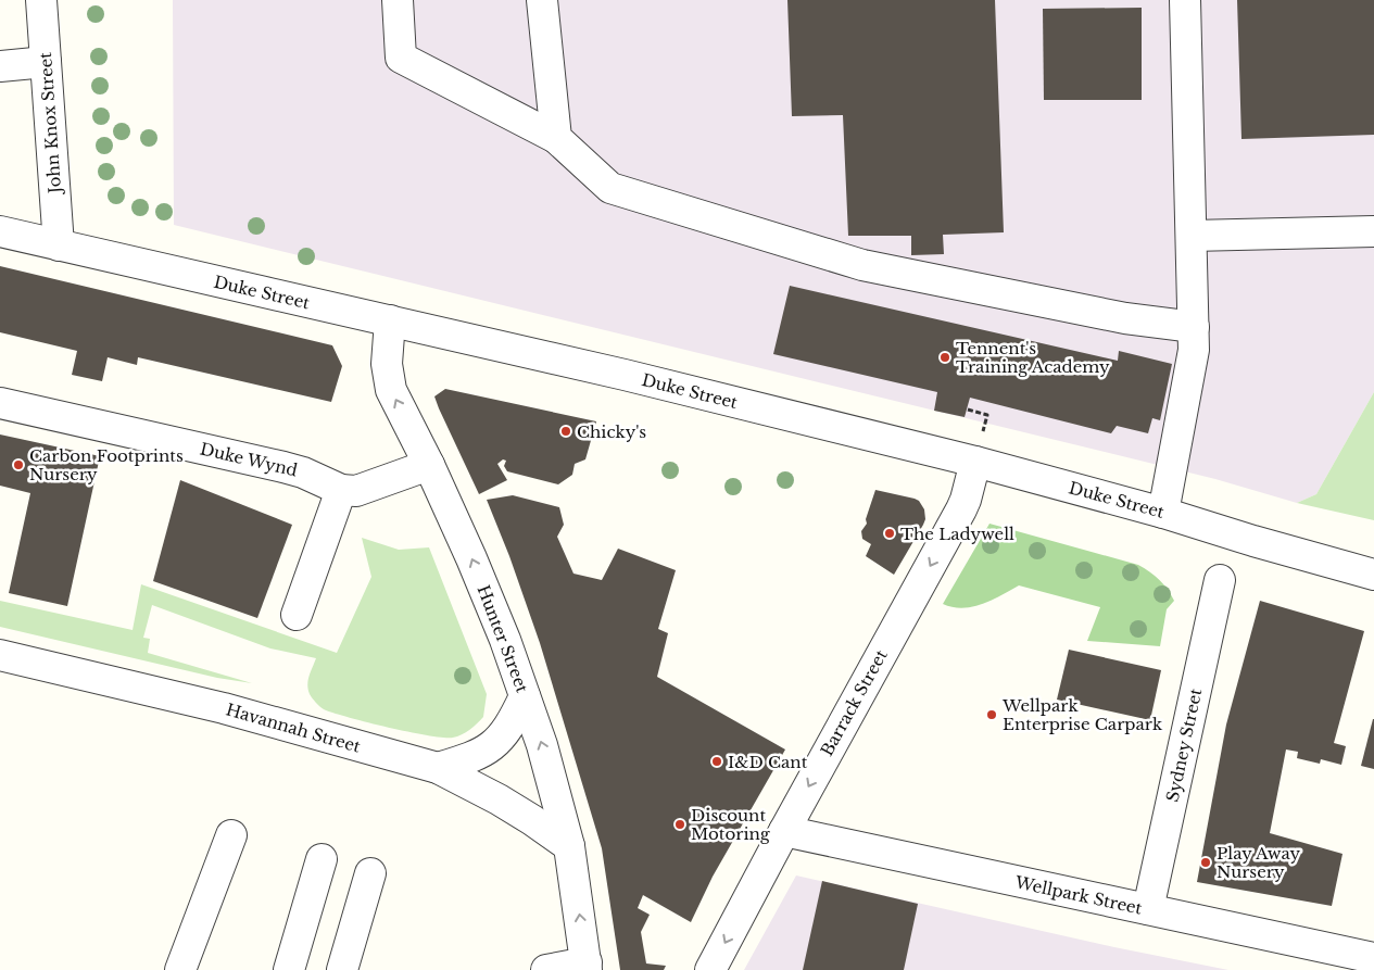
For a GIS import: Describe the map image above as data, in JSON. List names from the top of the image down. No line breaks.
{"streets":{"street":["John Knox Street","Duke Street","Duke Wynd","Hunter Street","Barrack Street","Havannah Street","Sydney Street","Wellpark Street"]},"crossings":[["John Knox Street","Duke Street"],["Duke Street","Hunter Street"],["Duke Street","Barrack Street"],["Hunter Street","Havannah Street"],["Barrack Street","Wellpark Street"],["Sydney Street","Wellpark Street"]],"one_way":["Hunter Street","Barrack Street"],"places":["Tennent's Training Academy","Chicky's","Carbon Footprints Nursery","The Ladywell","Wellpark Enterprise Carpark","I&D Cant","Discount Motoring","Play Away Nursery"]}
